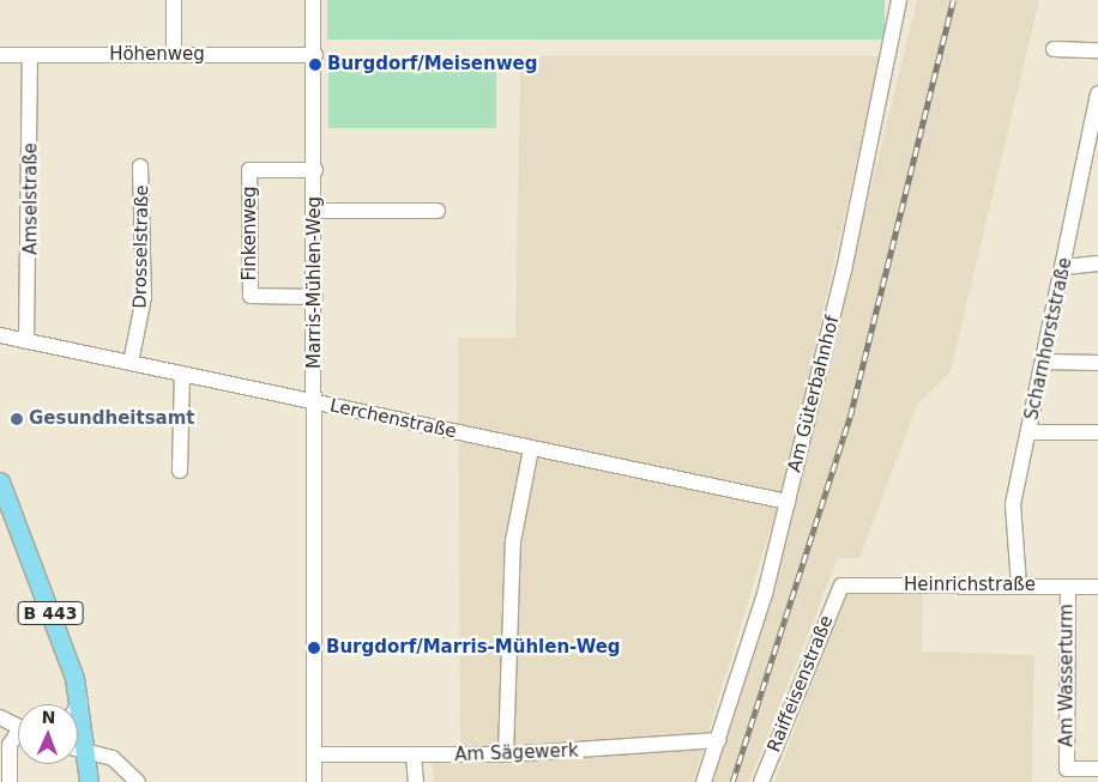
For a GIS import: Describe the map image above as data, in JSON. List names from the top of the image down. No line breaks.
{"streets":{"main road":["B 443"],"street":["Höhenweg","Amselstraße","Finkenweg","Drosselstraße","Marris-Mühlen-Weg","Scharnhorststraße","Am Güterbahnhof","Lerchenstraße","Heinrichstraße","Am Wasserturm","Raiffeisenstraße","Am Sägewerk"]},"crossings":[["Höhenweg","Amselstraße"],["Höhenweg","Marris-Mühlen-Weg"],["Amselstraße","Lerchenstraße"],["Finkenweg","Marris-Mühlen-Weg"],["Drosselstraße","Lerchenstraße"],["Marris-Mühlen-Weg","Lerchenstraße"],["Marris-Mühlen-Weg","Am Sägewerk"],["Scharnhorststraße","Heinrichstraße"],["Am Güterbahnhof","Lerchenstraße"],["Am Güterbahnhof","Am Sägewerk"],["Heinrichstraße","Am Wasserturm"],["Heinrichstraße","Raiffeisenstraße"]],"places":["Burgdorf/Meisenweg","Gesundheitsamt","Burgdorf/Marris-Mühlen-Weg"],"north":"top"}
